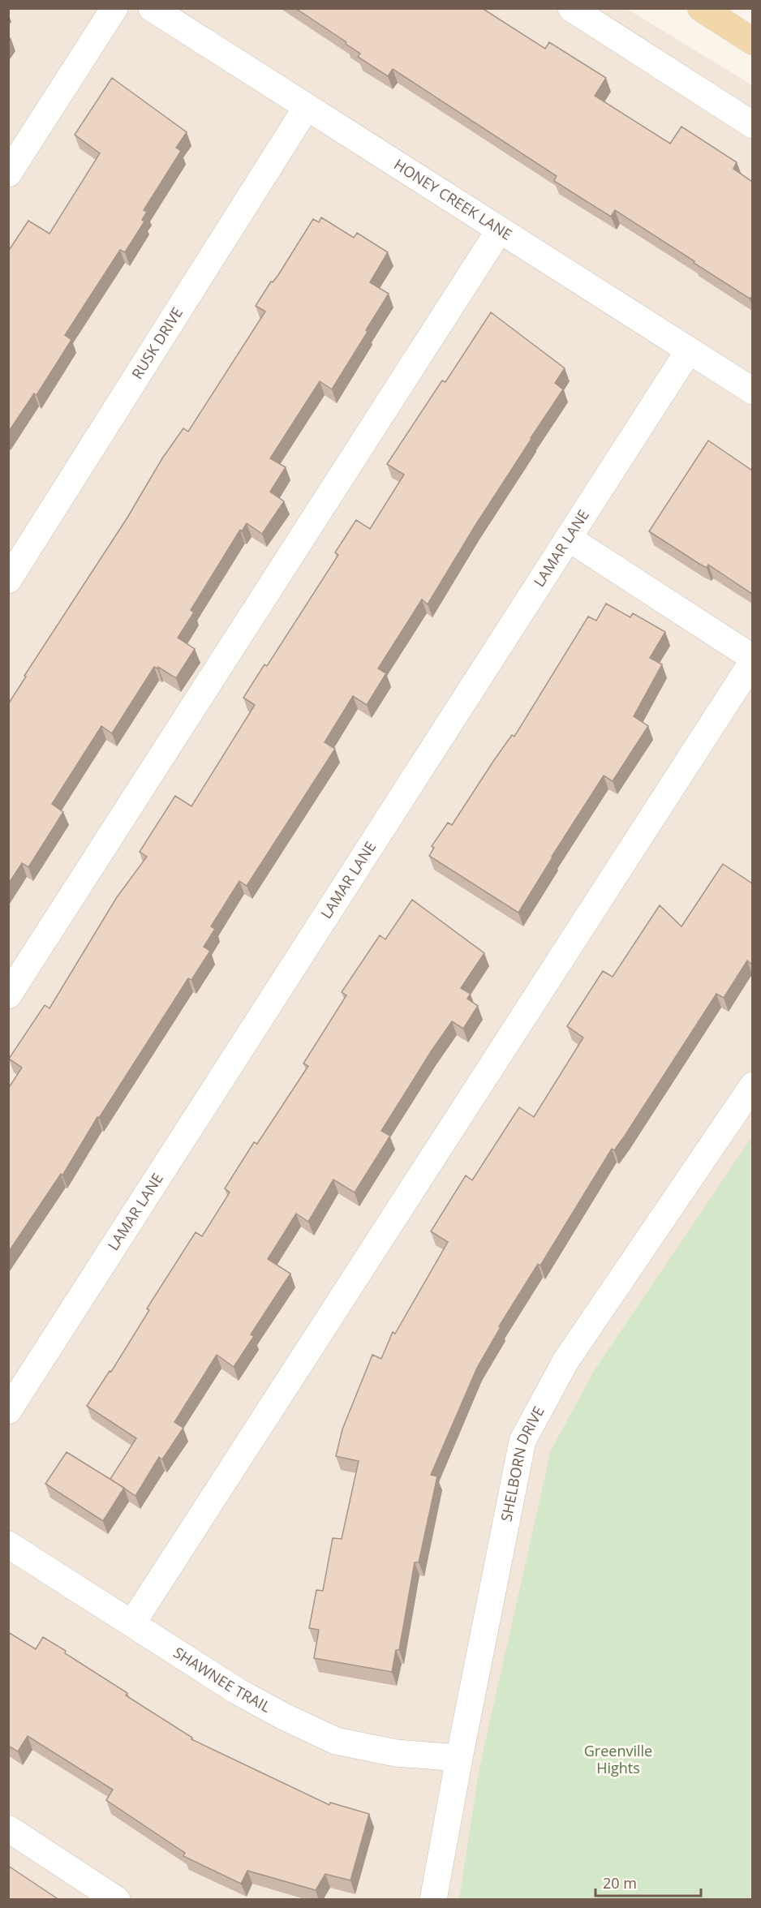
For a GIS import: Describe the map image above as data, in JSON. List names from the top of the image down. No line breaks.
{"streets":{"street":["HONEY CREEK LANE","RUSK DRIVE","LAMAR LANE","SHELBORN DRIVE","SHAWNEE TRAIL"]},"crossings":[["HONEY CREEK LANE","RUSK DRIVE"],["HONEY CREEK LANE","LAMAR LANE"],["SHELBORN DRIVE","SHAWNEE TRAIL"]],"parks":["Greenville Hights"],"scale_bar":"20 m"}
